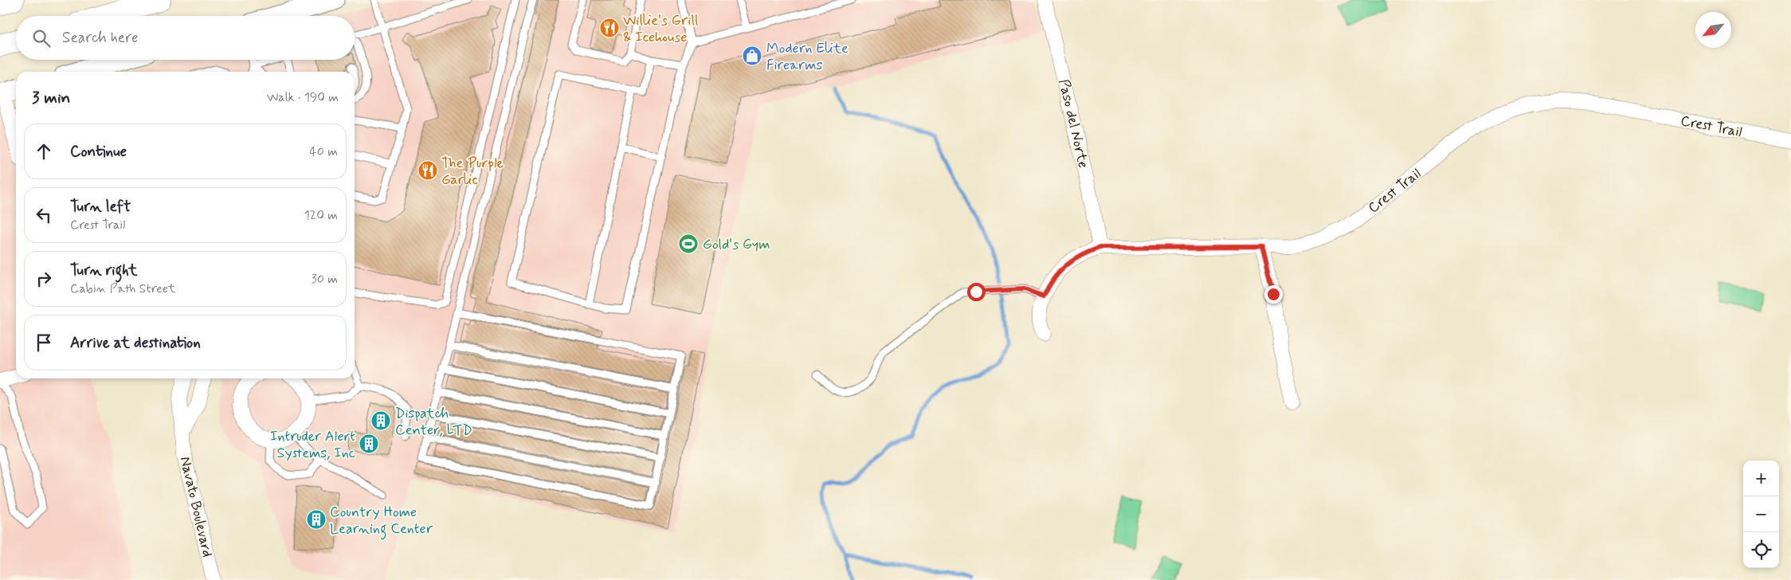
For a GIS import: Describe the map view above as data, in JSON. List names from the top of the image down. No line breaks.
{"streets":{"street":["Paso del Norte","Crest Trail","Navato Boulevard"]},"crossings":[["Paso del Norte","Crest Trail"]],"places":{"restaurant":["Willie's Grill & Icehouse","The Purple Garlic"],"shop":["Modern Elite Firearms"],"sports":["Gold's Gym"],"building":["Dispatch Center, LTD","Intruder Alert Systems, Inc","Country Home Learning Center"]},"north":"bottom left","page":{"search":"Search here","heading":["3 min","Walk · 190 m"],"list":[["Continue","40 m"],["Turn left","Crest Trail","120 m"],["Turn right","Cabin Path Street","30 m"],"Arrive at destination"],"map_buttons":["+","−"]}}
